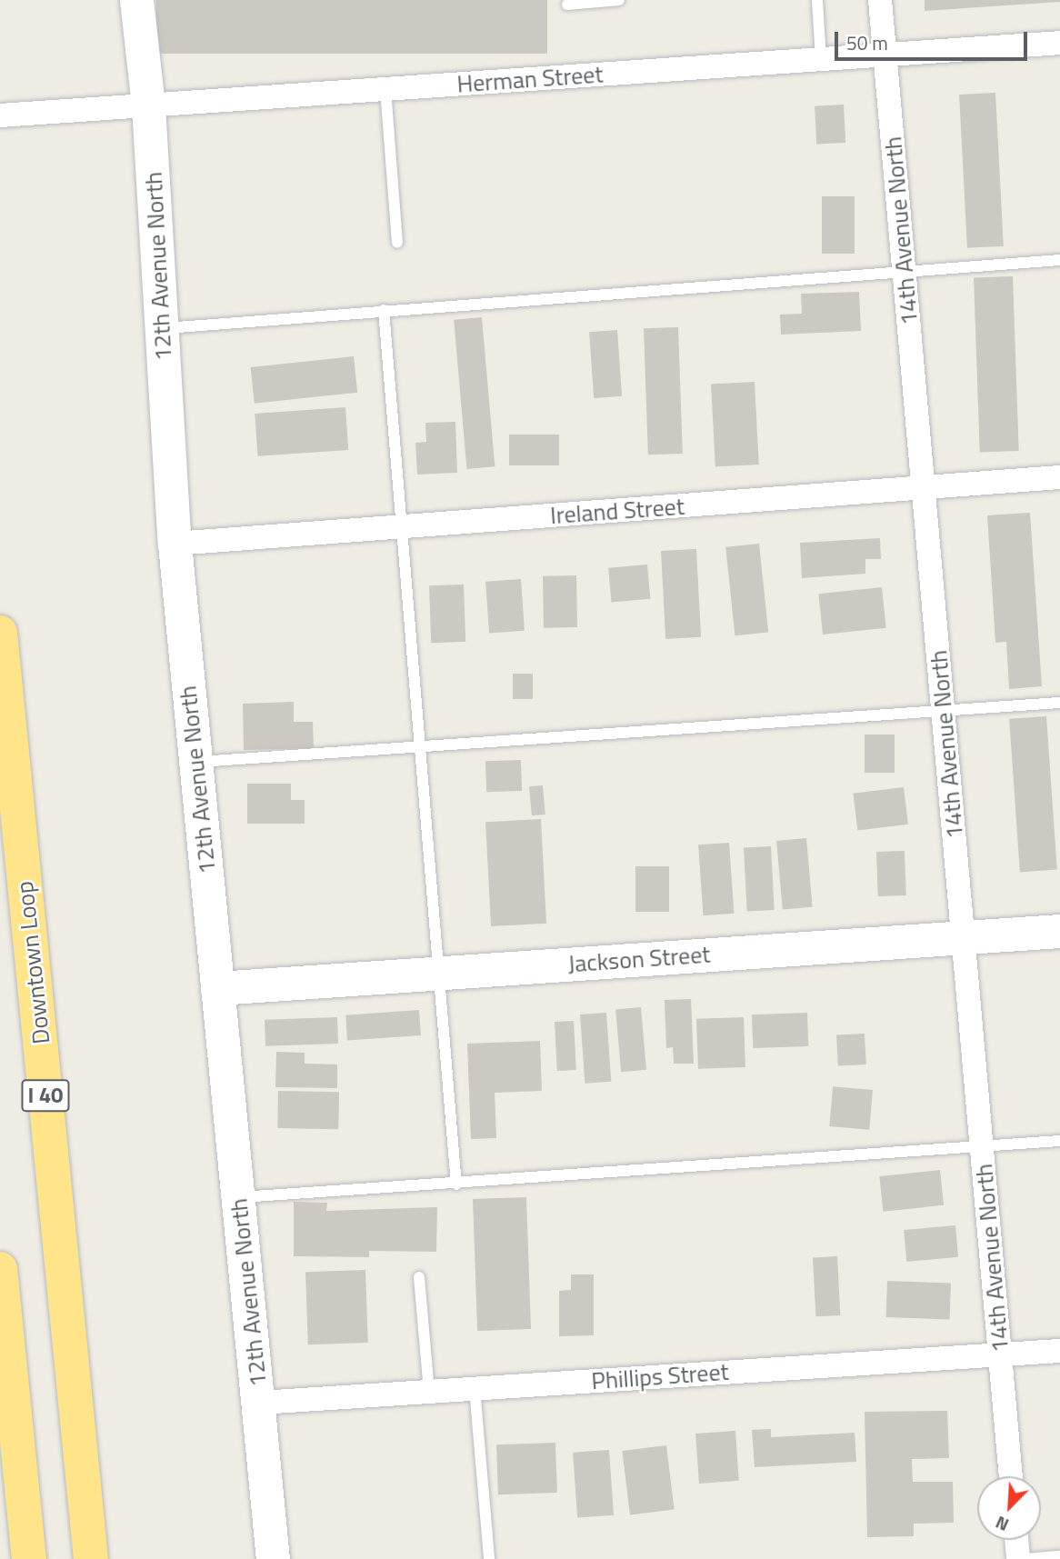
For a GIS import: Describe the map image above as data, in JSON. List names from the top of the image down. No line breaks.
{"streets":{"highway":["Downtown Loop","I 40"],"street":["Herman Street","14th Avenue North","12th Avenue North","Ireland Street","Jackson Street","Phillips Street"]},"crossings":[["Herman Street","14th Avenue North"],["Herman Street","12th Avenue North"],["14th Avenue North","Ireland Street"],["14th Avenue North","Jackson Street"],["14th Avenue North","Phillips Street"],["12th Avenue North","Ireland Street"],["12th Avenue North","Jackson Street"],["12th Avenue North","Phillips Street"]],"scale_bar":"50 m","north":"bottom left"}
